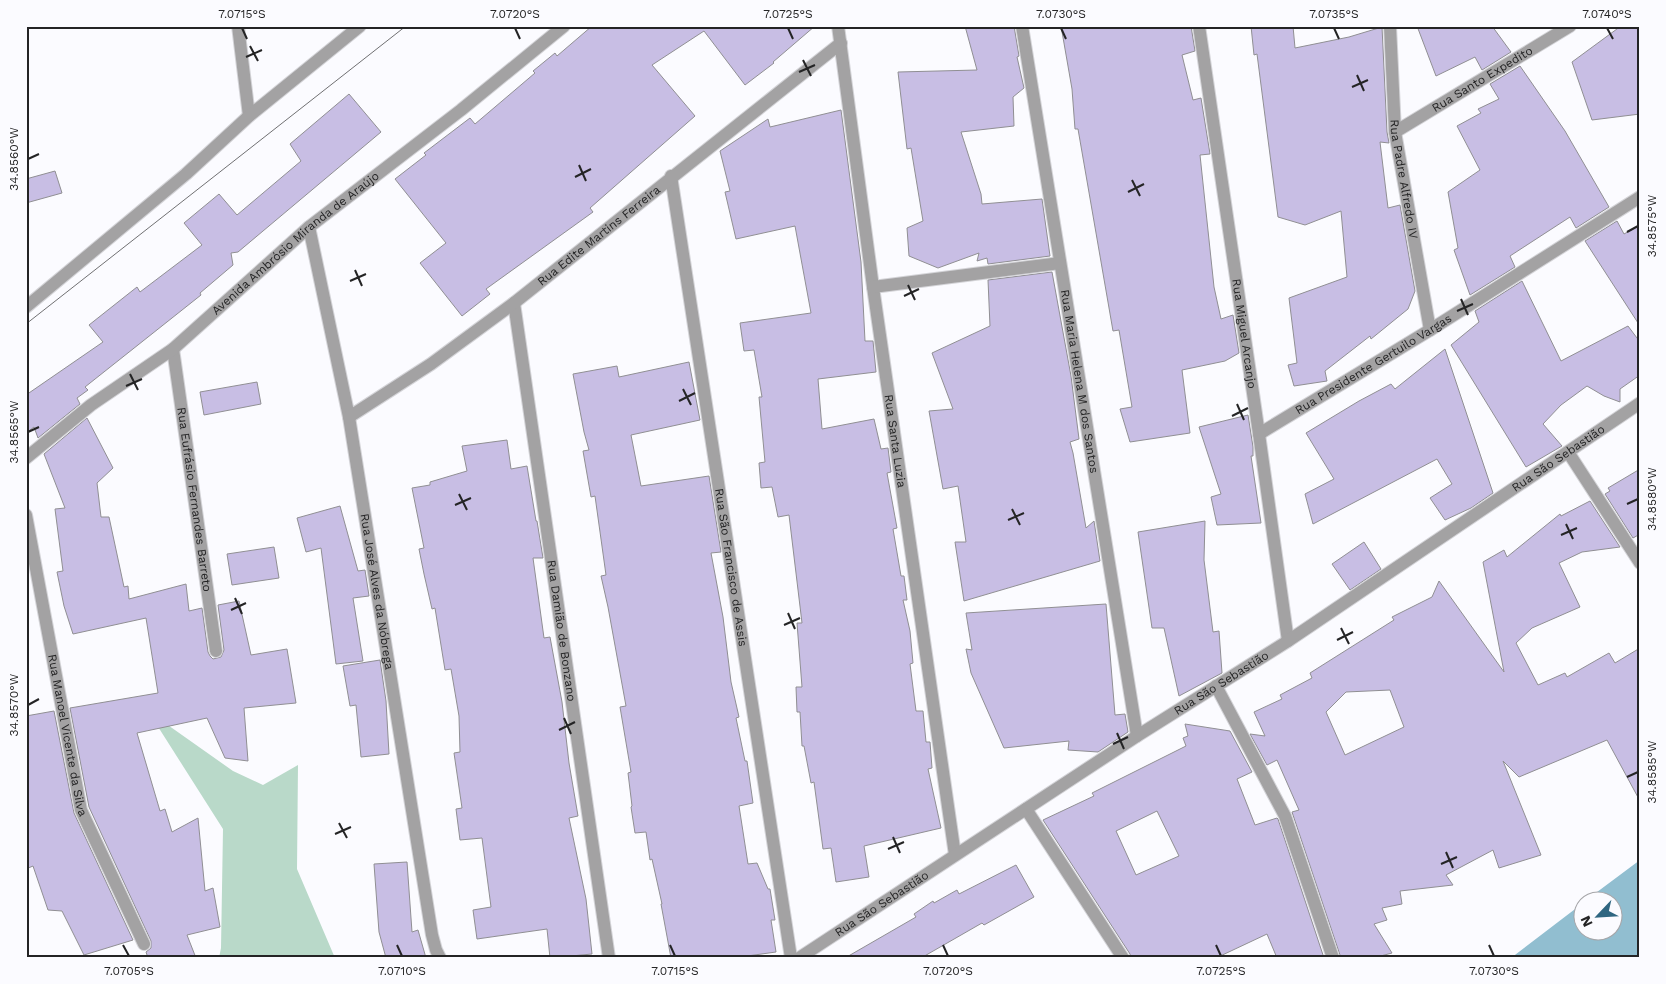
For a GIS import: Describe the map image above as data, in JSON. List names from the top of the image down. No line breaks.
{"streets":{"street":["Rua Santo Expedito","Rua Padre Alfredo IV","Rua Edite Martins Ferreira","Avenida Ambrósio Miranda de Araújo","Rua Miguel Arcanjo","Rua Presidente Gertuilo Vargas","Rua Maria Helena M dos Santos","Rua Santa Luzia","Rua São Sebastião","Rua Eufrásio Fernandes Barreto","Rua São Francisco de Assis","Rua José Alves da Nóbrega","Rua Damião de Bonzano","Rua Manoel Vicente da Silva"]},"crossings":[["Rua Santo Expedito","Rua Padre Alfredo IV"],["Rua Padre Alfredo IV","Rua Presidente Gertuilo Vargas"],["Rua Edite Martins Ferreira","Rua Santa Luzia"],["Rua Edite Martins Ferreira","Rua São Francisco de Assis"],["Rua Edite Martins Ferreira","Rua José Alves da Nóbrega"],["Rua Edite Martins Ferreira","Rua Damião de Bonzano"],["Avenida Ambrósio Miranda de Araújo","Rua Eufrásio Fernandes Barreto"],["Avenida Ambrósio Miranda de Araújo","Rua José Alves da Nóbrega"],["Rua Miguel Arcanjo","Rua Presidente Gertuilo Vargas"],["Rua Miguel Arcanjo","Rua São Sebastião"],["Rua Maria Helena M dos Santos","Rua São Sebastião"],["Rua Santa Luzia","Rua São Sebastião"]],"north":"bottom left","coordinates":["7.0715°S","7.0720°S","7.0725°S","7.0730°S","7.0735°S","7.0740°S","34.8560°W","34.8575°W","34.8565°W","34.8580°W","34.8570°W","34.8585°W","7.0705°S","7.0710°S"]}
